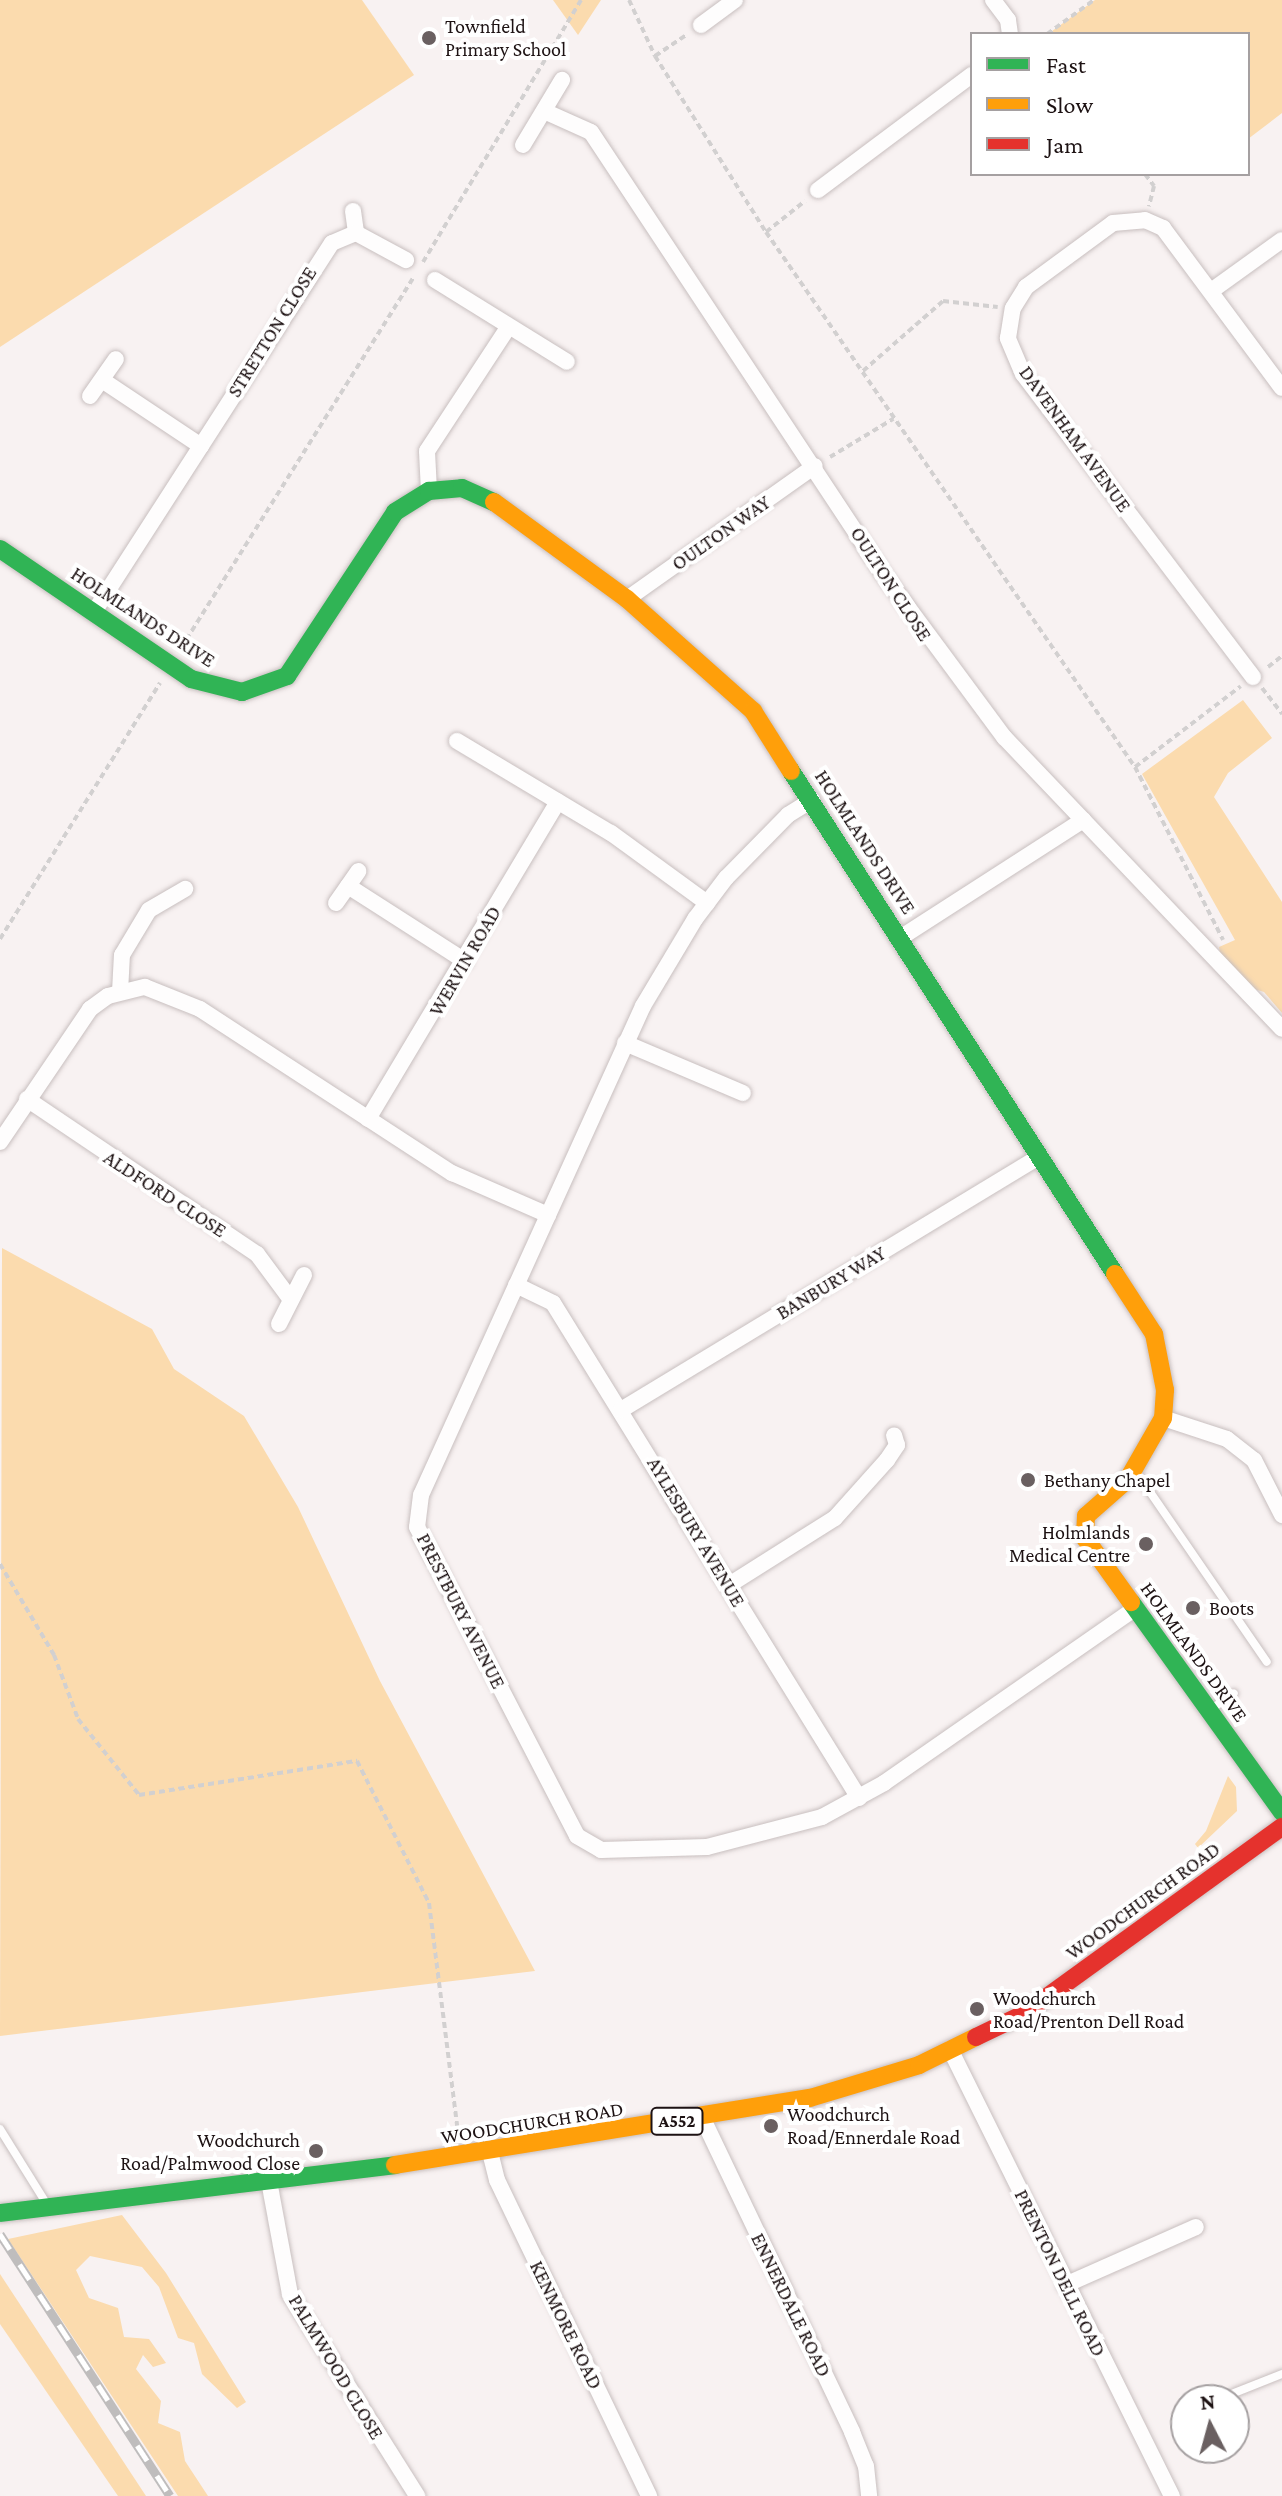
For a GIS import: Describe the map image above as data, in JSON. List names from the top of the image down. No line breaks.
{"streets":{"main road":["HOLMLANDS DRIVE","WOODCHURCH ROAD","A552"],"street":["STRETTON CLOSE","DAVENHAM AVENUE","OULTON WAY","OULTON CLOSE","WERVIN ROAD","ALDFORD CLOSE","BANBURY WAY","AYLESBURY AVENUE","PRESTBURY AVENUE","PRENTON DELL ROAD","ENNERDALE ROAD","KENMORE ROAD","PALMWOOD CLOSE"]},"crossings":[["STRETTON CLOSE","HOLMLANDS DRIVE"],["OULTON WAY","OULTON CLOSE"],["OULTON WAY","HOLMLANDS DRIVE"],["HOLMLANDS DRIVE","BANBURY WAY"],["HOLMLANDS DRIVE","PRESTBURY AVENUE"],["BANBURY WAY","AYLESBURY AVENUE"],["AYLESBURY AVENUE","PRESTBURY AVENUE"],["WOODCHURCH ROAD","PRENTON DELL ROAD"],["WOODCHURCH ROAD","ENNERDALE ROAD"],["WOODCHURCH ROAD","KENMORE ROAD"],["WOODCHURCH ROAD","PALMWOOD CLOSE"]],"places":["Townfield Primary School","Bethany Chapel","Holmlands Medical Centre","Boots","Woodchurch Road/Prenton Dell Road","Woodchurch Road/Ennerdale Road","Woodchurch Road/Palmwood Close"],"legend":["Fast","Slow","Jam"],"north":"top"}
